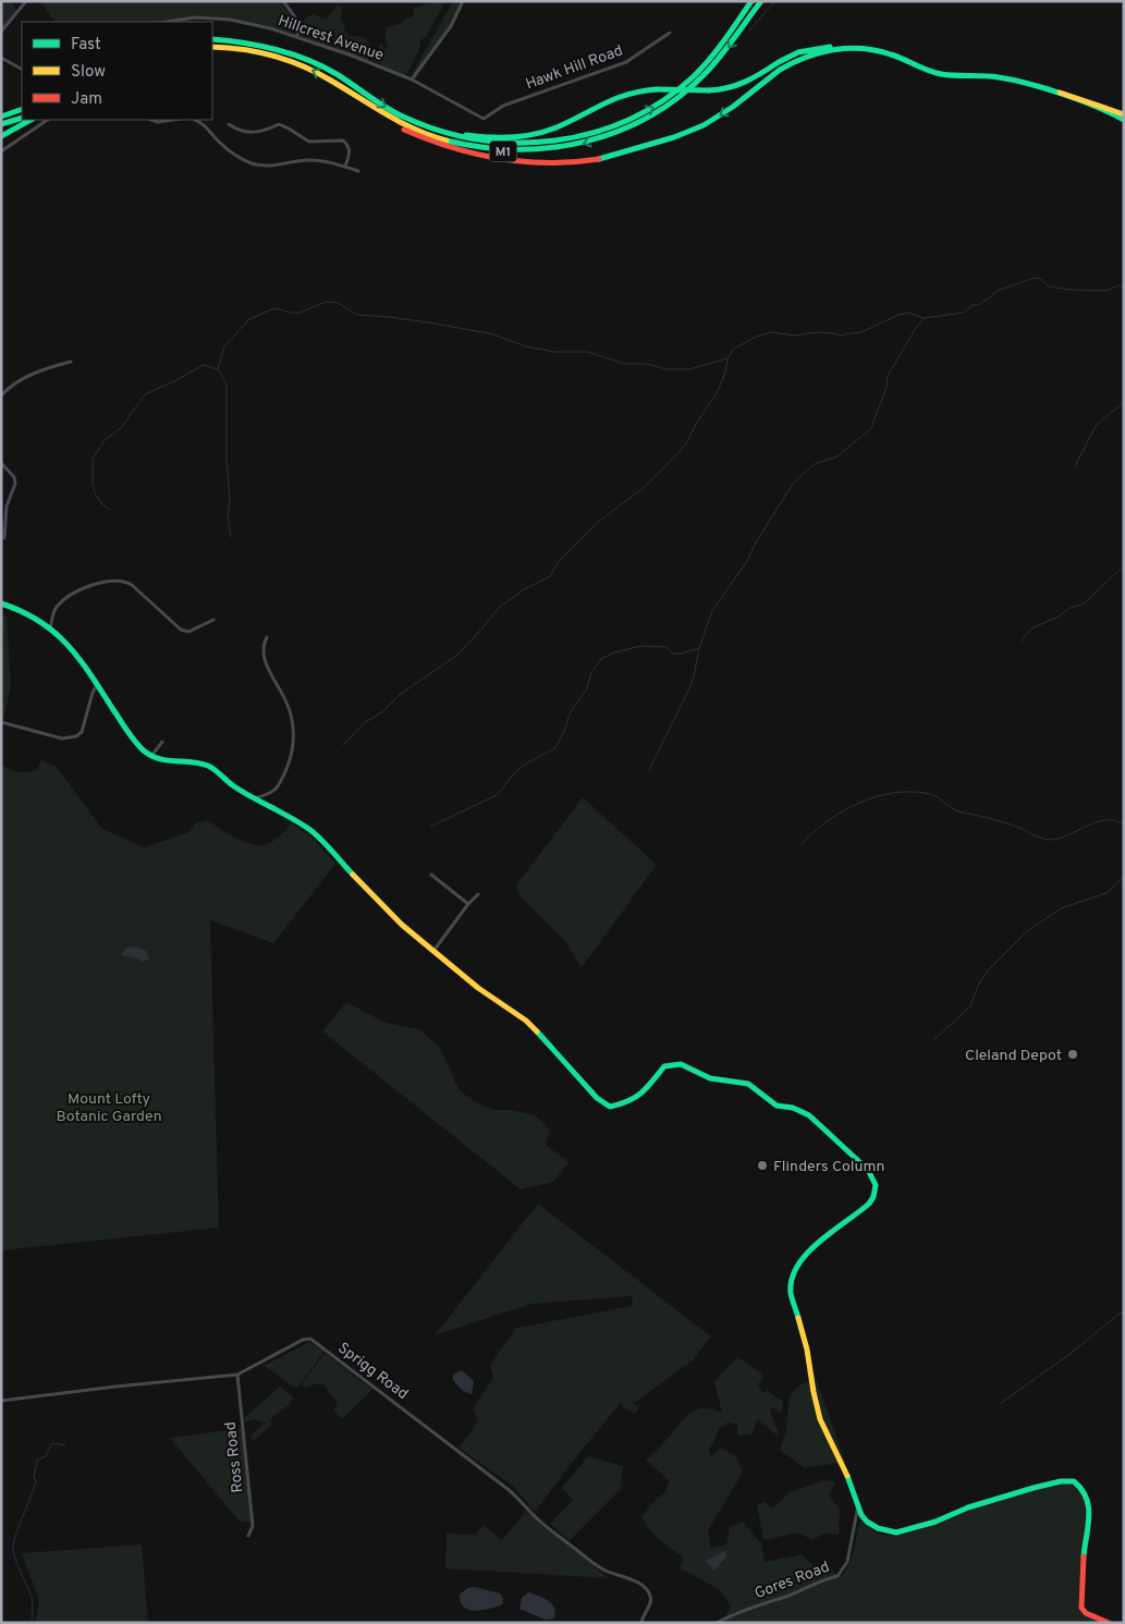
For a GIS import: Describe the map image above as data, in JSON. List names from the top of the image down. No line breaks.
{"streets":{"main road":["M1"],"street":["Hillcrest Avenue","Hawk Hill Road","Sprigg Road","Ross Road","Gores Road"]},"crossings":[["Hillcrest Avenue","Hawk Hill Road"],["Sprigg Road","Ross Road"]],"parks":["Mount Lofty Botanic Garden"],"places":["Cleland Depot","Flinders Column"],"legend":["Fast","Slow","Jam"]}
